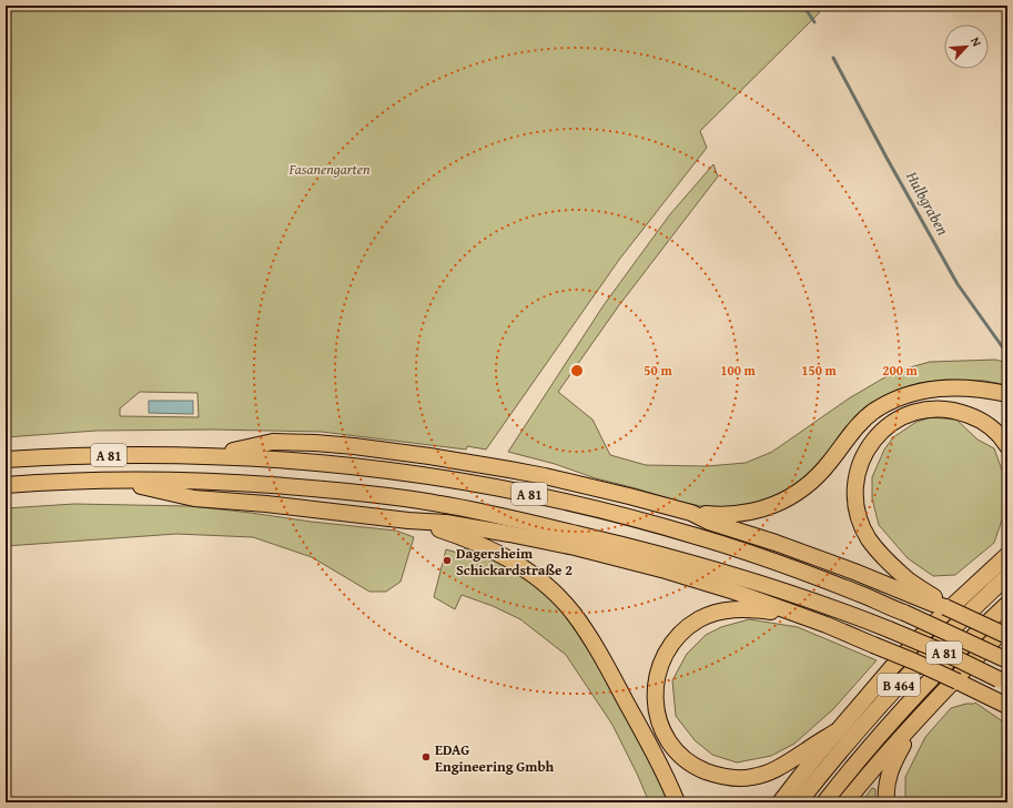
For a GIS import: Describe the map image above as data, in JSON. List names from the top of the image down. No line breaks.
{"streets":{"highway":["A 81","B 464"]},"water":["Hulbgraben"],"parks":["Fasanengarten"],"places":["Dagersheim Schickardstraße 2","EDAG Engineering Gmbh"],"north":"top right","rings":["50 m","100 m","150 m","200 m"]}
